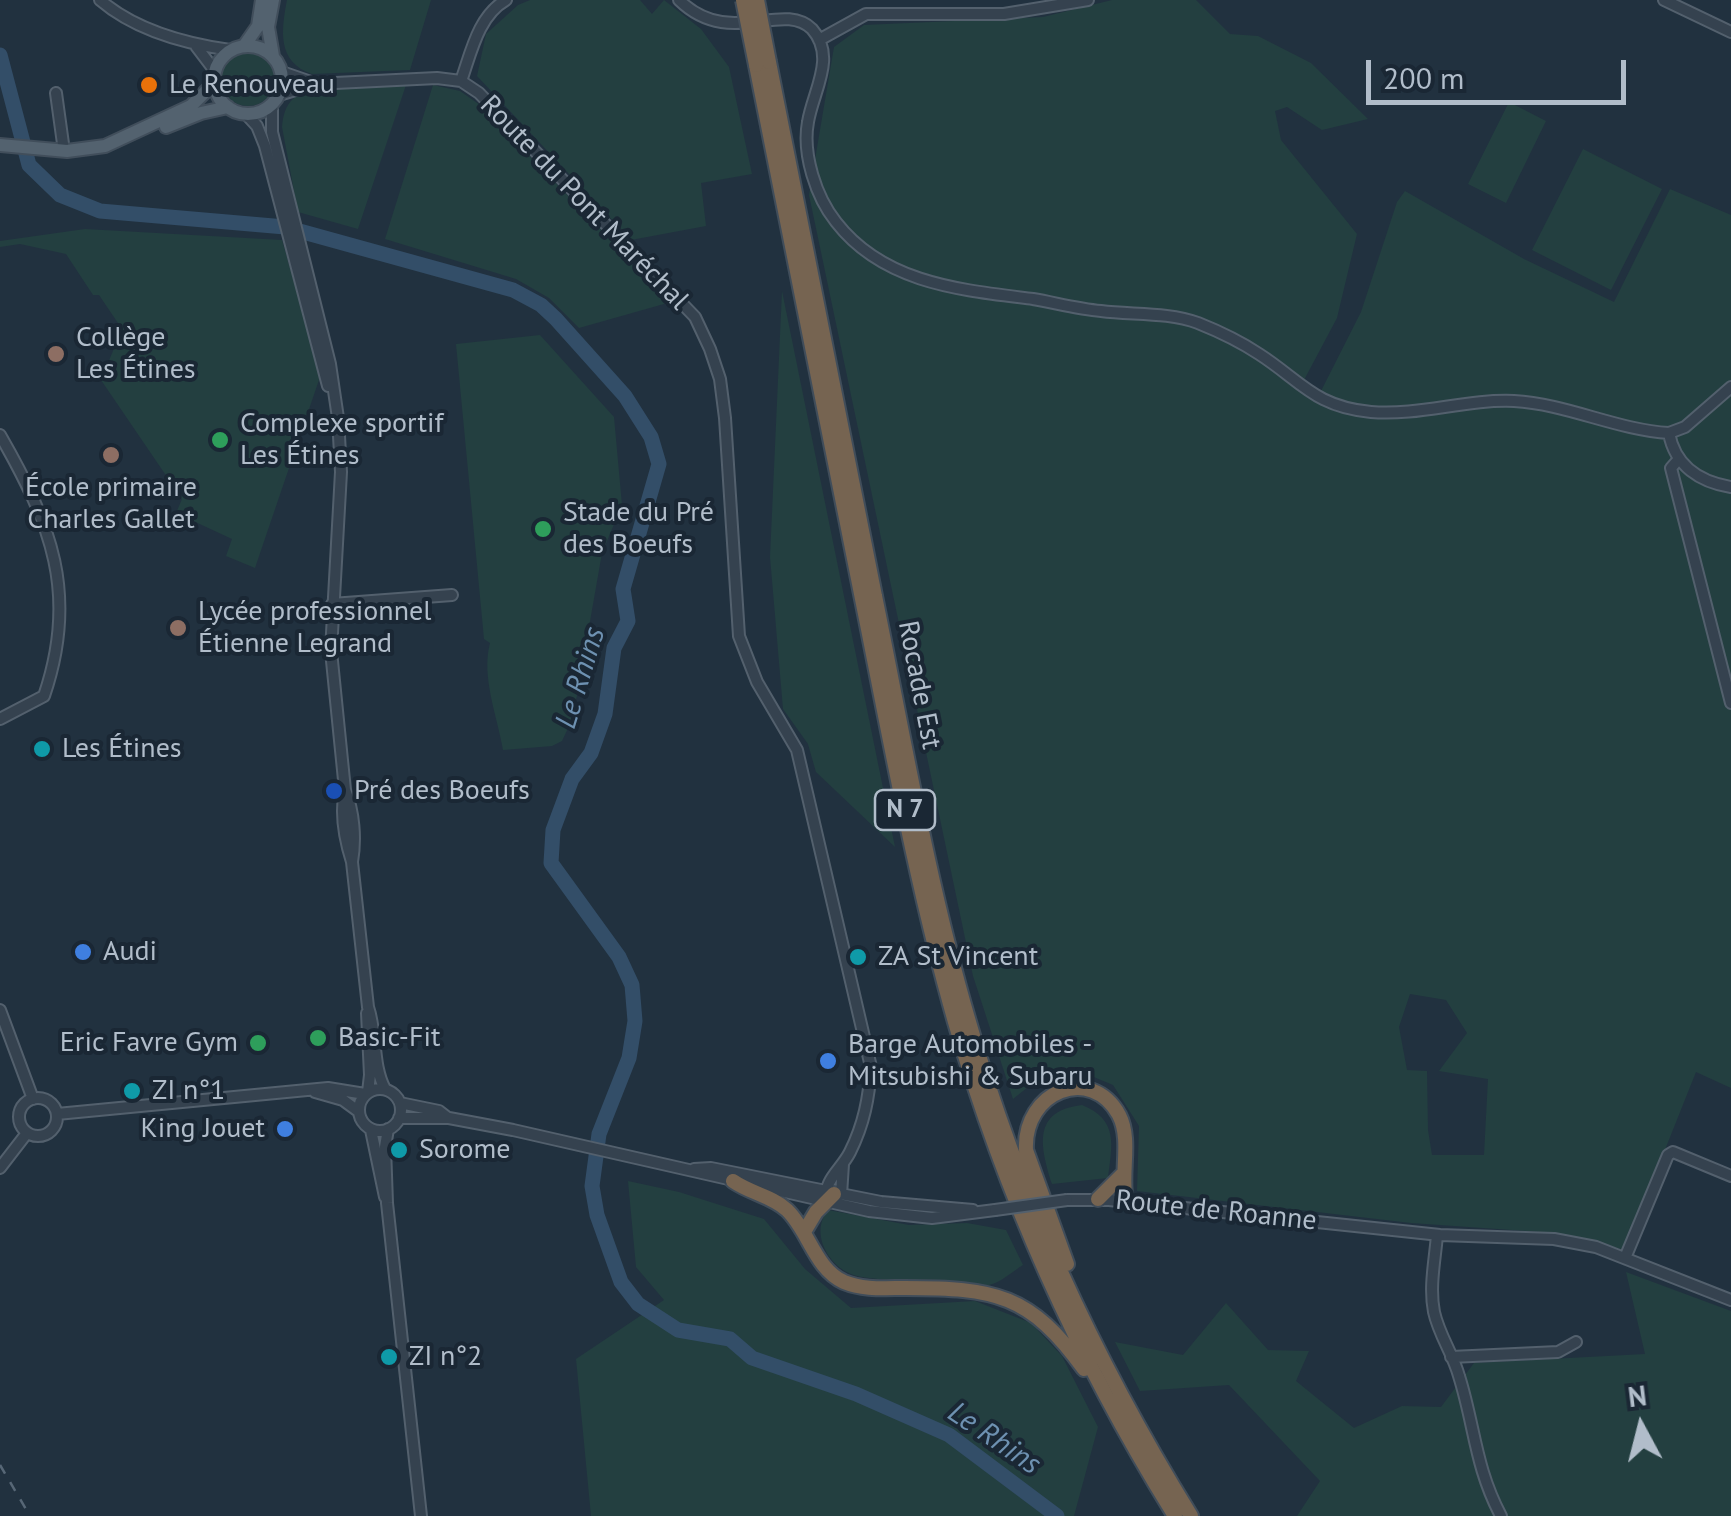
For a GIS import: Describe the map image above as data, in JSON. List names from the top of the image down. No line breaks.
{"streets":{"highway":["Rocade Est","N 7"],"street":["Route du Pont Maréchal","Route de Roanne"]},"crossings":[["Route du Pont Maréchal","Route de Roanne"]],"water":["Le Rhins"],"places":["Le Renouveau","Collège Les Étines","Complexe sportif Les Étines","École primaire Charles Gallet","Stade du Pré des Boeufs","Lycée professionnel Étienne Legrand","Les Étines","Pré des Boeufs","Audi","ZA St Vincent","Basic-Fit","Eric Favre Gym","Barge Automobiles - Mitsubishi & Subaru","ZI n°1","King Jouet","Sorome","ZI n°2"],"scale_bar":"200 m","north":"top"}
